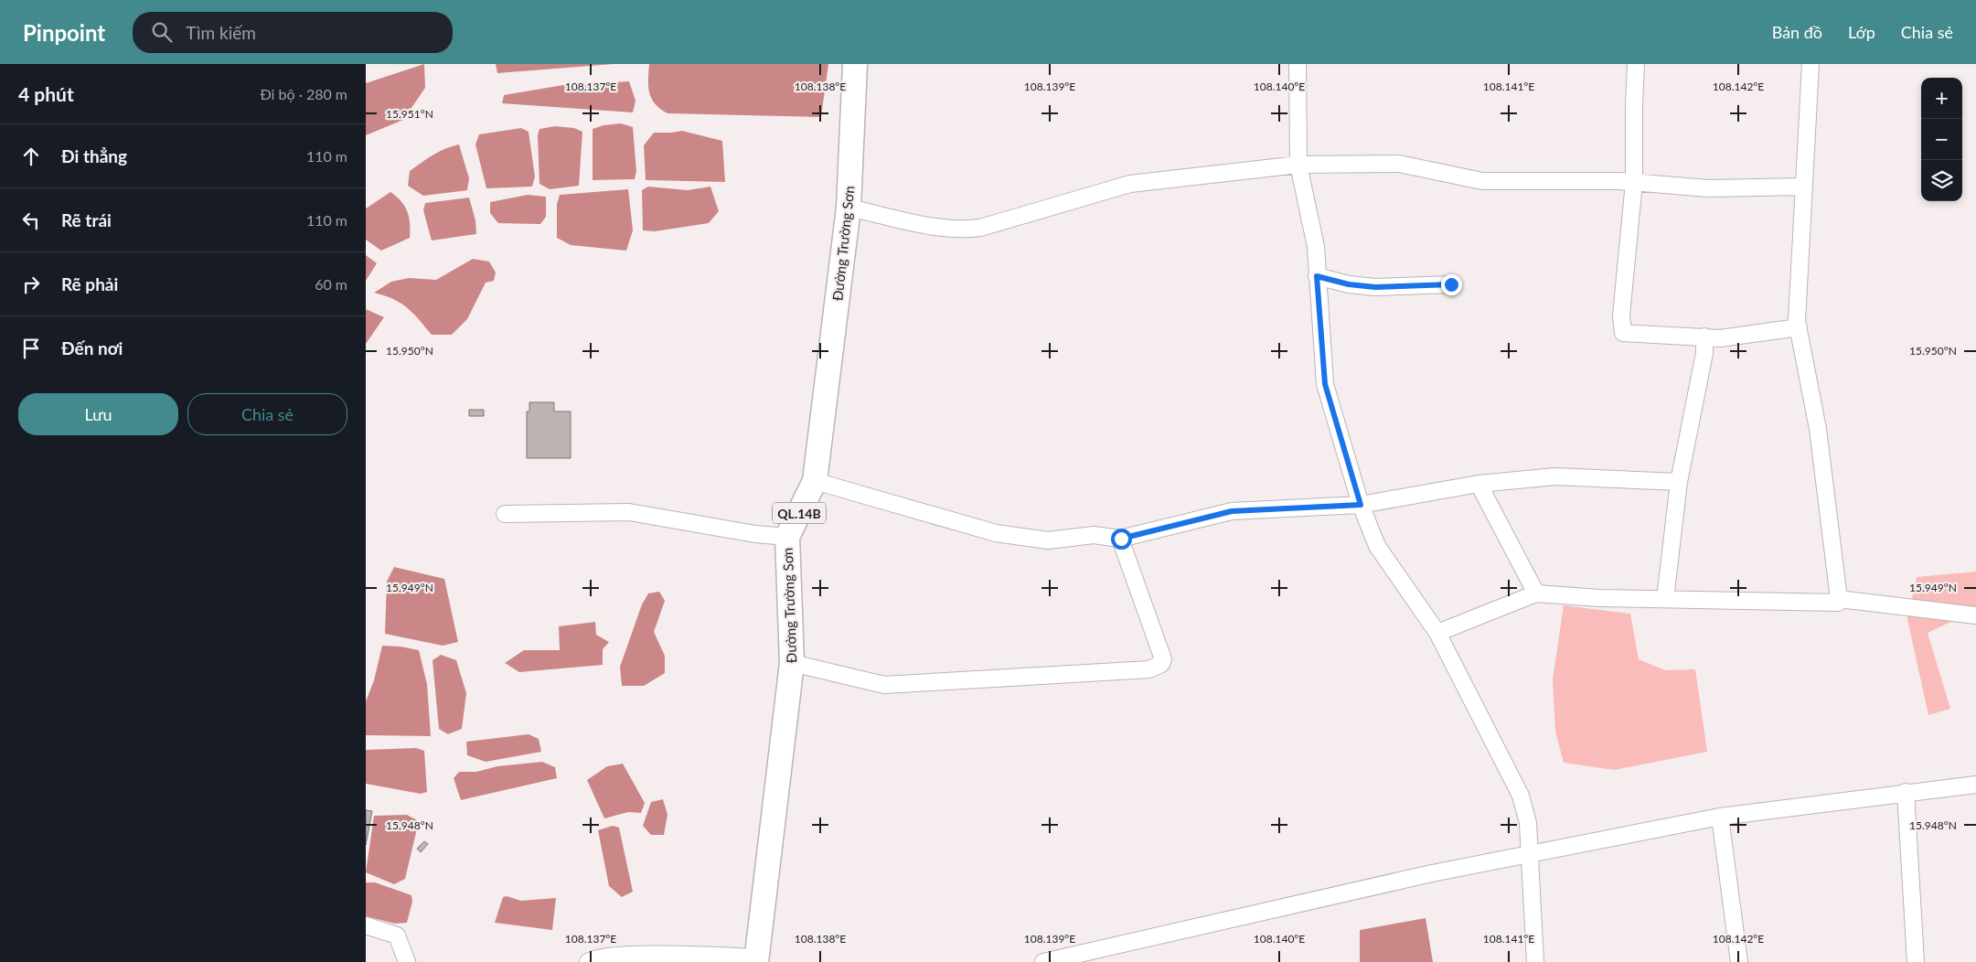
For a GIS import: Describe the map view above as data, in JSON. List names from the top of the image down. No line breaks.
{"streets":{"highway":["Đường Trường Sơn","QL.14B"]},"page":{"header":"Pinpoint","search":"Tìm kiếm","nav":["Bản đồ","Lớp","Chia sẻ"],"heading":["4 phút","Đi bộ · 280 m"],"map_buttons":["+","−"],"list":[["Đi thẳng","110 m"],["Rẽ trái","110 m"],["Rẽ phải","60 m"],"Đến nơi"],"buttons":["Lưu","Chia sẻ"]},"coordinates":["108.137°E","108.138°E","108.139°E","108.140°E","108.141°E","108.142°E","15.951°N","15.950°N","15.949°N","15.948°N"]}
